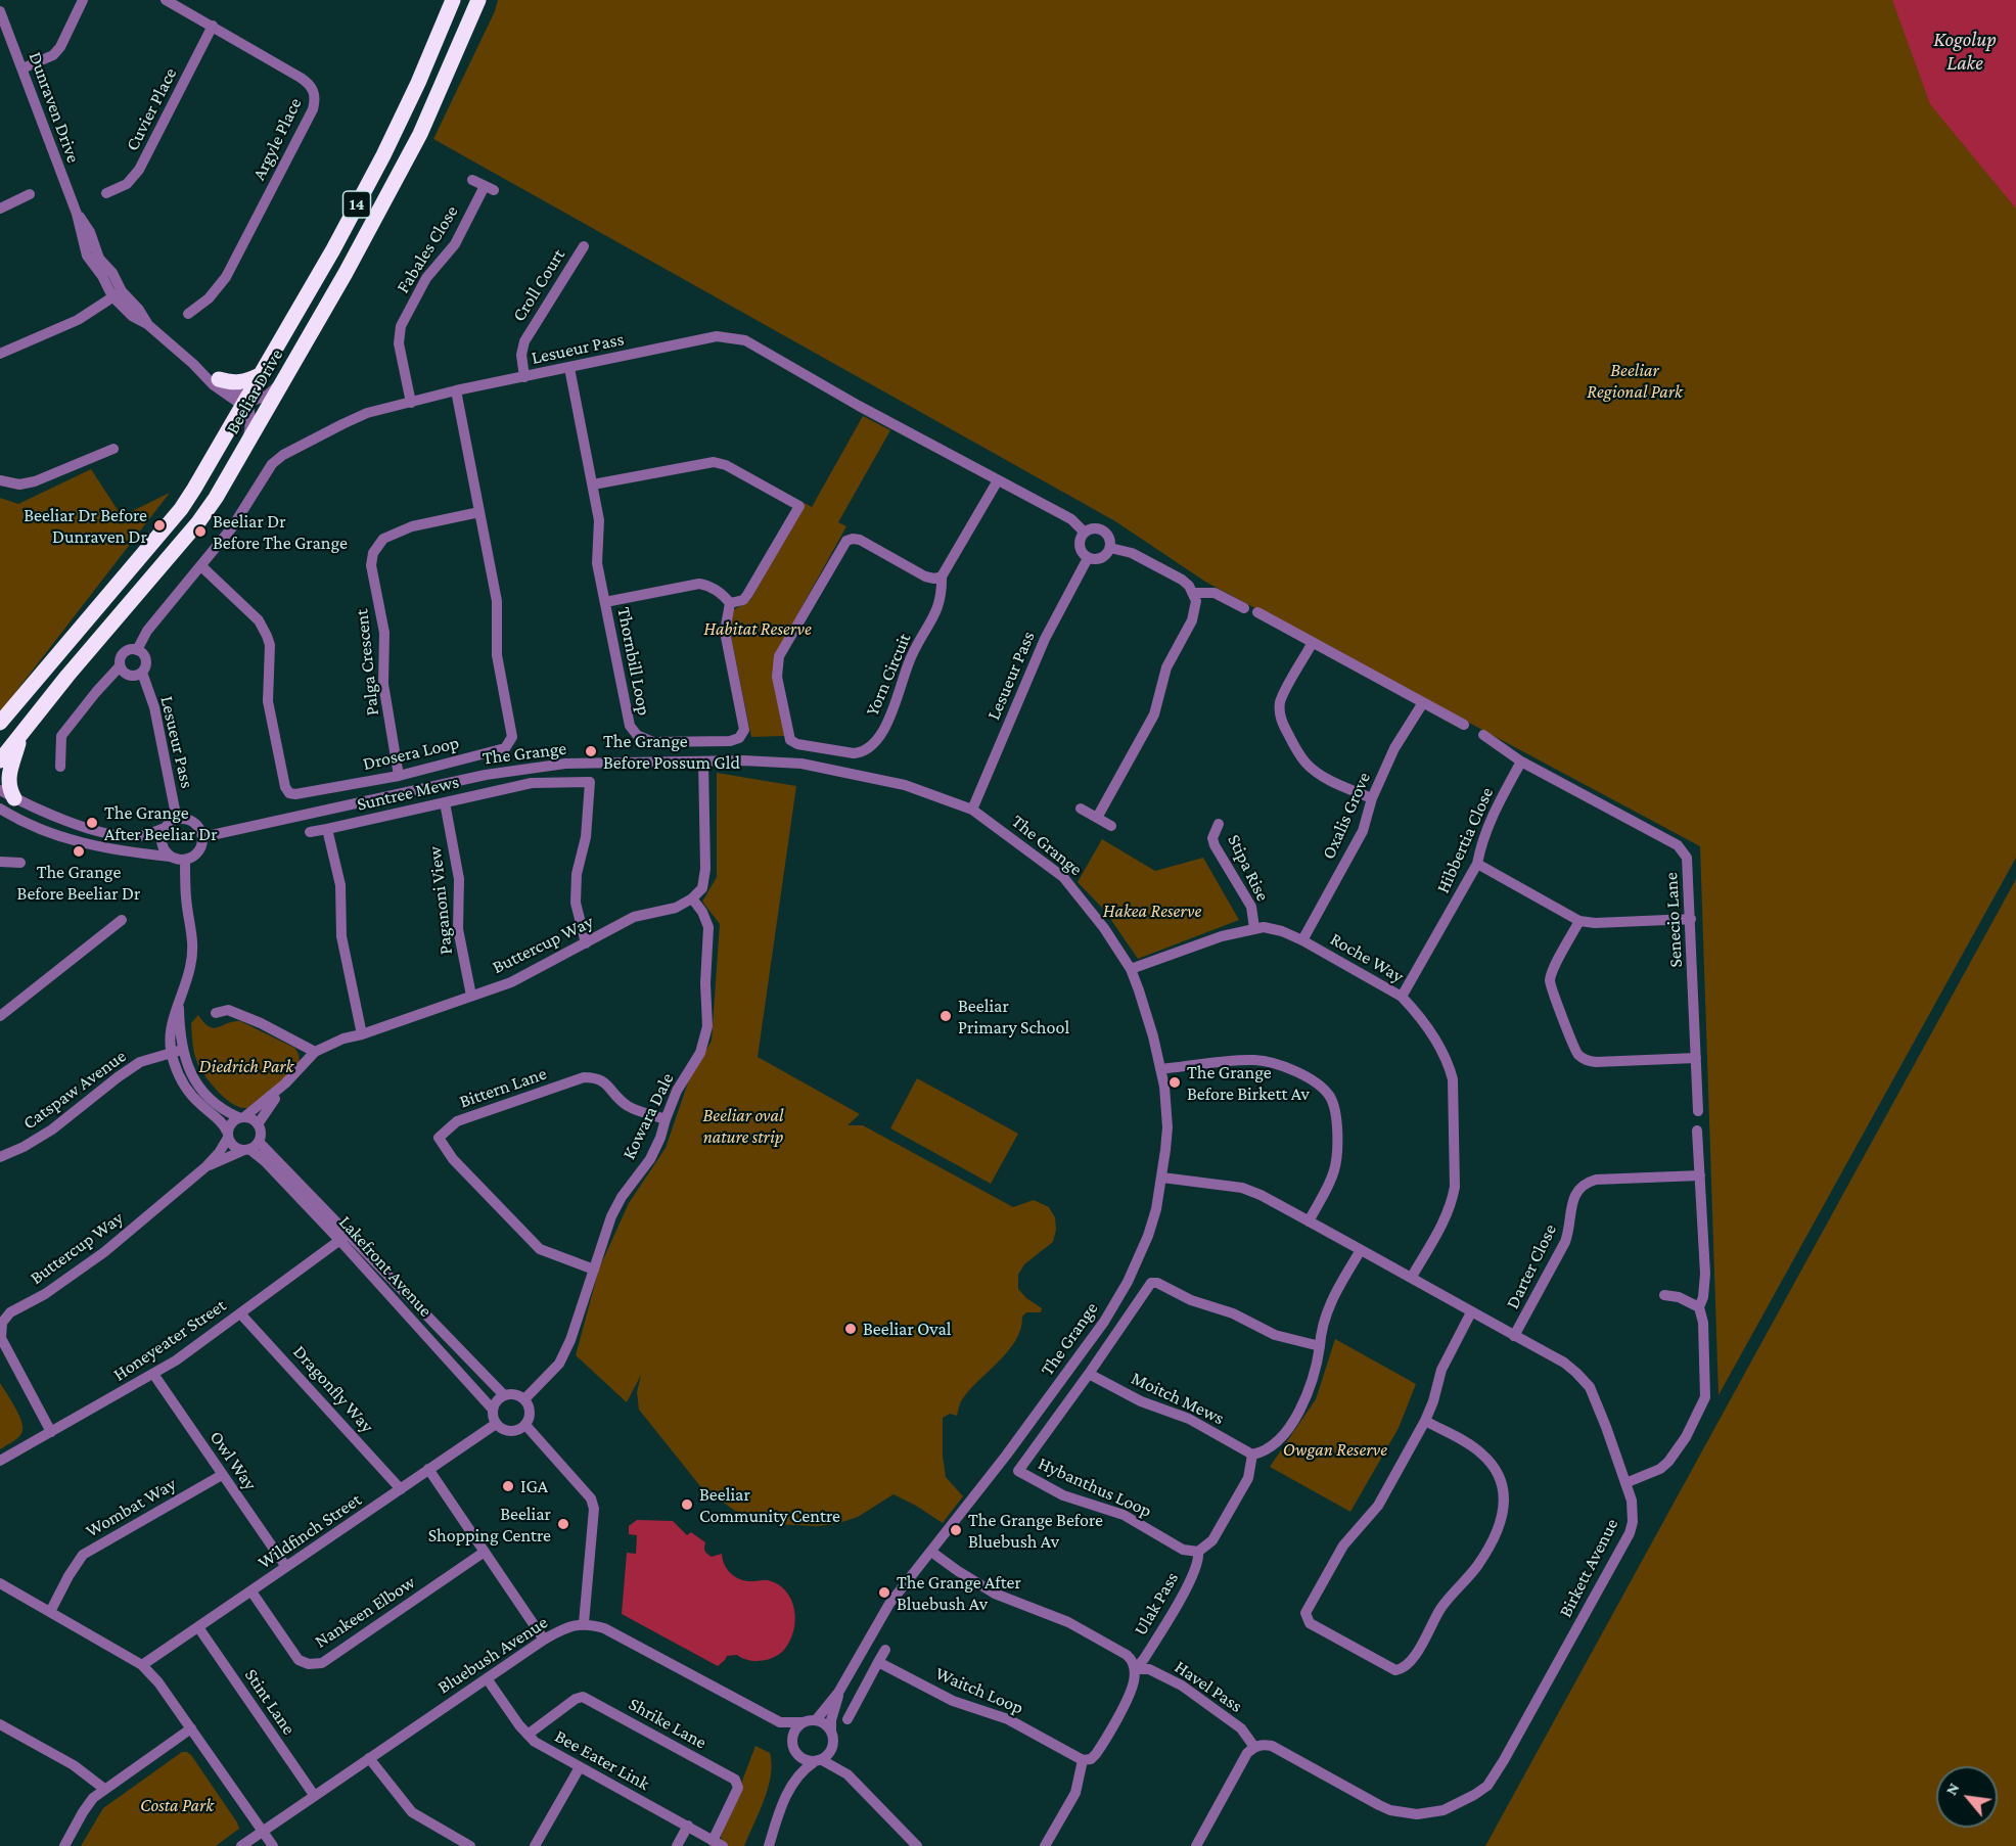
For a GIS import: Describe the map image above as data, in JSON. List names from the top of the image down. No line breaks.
{"streets":{"highway":["14","Beeliar Drive"],"street":["Dunraven Drive","Cuvier Place","Argyle Place","Fabales Close","Croll Court","Lesueur Pass","Thornbill Loop","Palga Crescent","Yorn Circuit","Drosera Loop","The Grange","Suntree Mews","Oxalis Grove","Hibbertia Close","Stipa Rise","Paganoni View","Senecio Lane","Buttercup Way","Roche Way","Bittern Lane","Catspaw Avenue","Kowara Dale","Lakefront Avenue","Darter Close","Honeyeater Street","Dragonfly Way","Moitch Mews","Owl Way","Hybanthus Loop","Wombat Way","Wildfinch Street","Birkett Avenue","Ulak Pass","Nankeen Elbow","Bluebush Avenue","Havel Pass","Waitch Loop","Stint Lane","Shrike Lane","Bee Eater Link"]},"crossings":[["Dunraven Drive","Beeliar Drive"],["Cuvier Place","Argyle Place"],["Fabales Close","Lesueur Pass"],["Croll Court","Lesueur Pass"],["Lesueur Pass","Thornbill Loop"],["Lesueur Pass","Yorn Circuit"],["Lesueur Pass","Drosera Loop"],["Lesueur Pass","The Grange"],["Palga Crescent","Drosera Loop"],["The Grange","Roche Way"],["The Grange","Birkett Avenue"],["Suntree Mews","Paganoni View"],["Suntree Mews","Buttercup Way"],["Oxalis Grove","Roche Way"],["Hibbertia Close","Senecio Lane"],["Hibbertia Close","Roche Way"],["Stipa Rise","Roche Way"],["Paganoni View","Buttercup Way"],["Buttercup Way","Kowara Dale"],["Buttercup Way","Lakefront Avenue"],["Buttercup Way","Honeyeater Street"],["Roche Way","Birkett Avenue"],["Bittern Lane","Kowara Dale"],["Kowara Dale","Lakefront Avenue"],["Kowara Dale","Wildfinch Street"],["Lakefront Avenue","Honeyeater Street"],["Lakefront Avenue","Wildfinch Street"],["Darter Close","Birkett Avenue"],["Honeyeater Street","Dragonfly Way"],["Honeyeater Street","Owl Way"],["Dragonfly Way","Wildfinch Street"],["Moitch Mews","Hybanthus Loop"],["Owl Way","Wombat Way"],["Owl Way","Wildfinch Street"],["Hybanthus Loop","Ulak Pass"],["Wildfinch Street","Nankeen Elbow"],["Wildfinch Street","Stint Lane"],["Birkett Avenue","Havel Pass"],["Ulak Pass","Havel Pass"],["Bluebush Avenue","Stint Lane"],["Bluebush Avenue","Bee Eater Link"],["Shrike Lane","Bee Eater Link"]],"water":["Kogolup Lake"],"parks":["Beeliar Regional Park","Habitat Reserve","Hakea Reserve","Diedrich Park","Beeliar oval nature strip","Owgan Reserve","Costa Park"],"places":["Beeliar Dr Before Dunraven Dr","Beeliar Dr Before The Grange","The Grange Before Possum Gld","The Grange After Beeliar Dr","The Grange Before Beeliar Dr","Beeliar Primary School","The Grange Before Birkett Av","Beeliar Oval","IGA","Beeliar Community Centre","Beeliar Shopping Centre","The Grange Before Bluebush Av","The Grange After Bluebush Av"],"north":"top left"}
